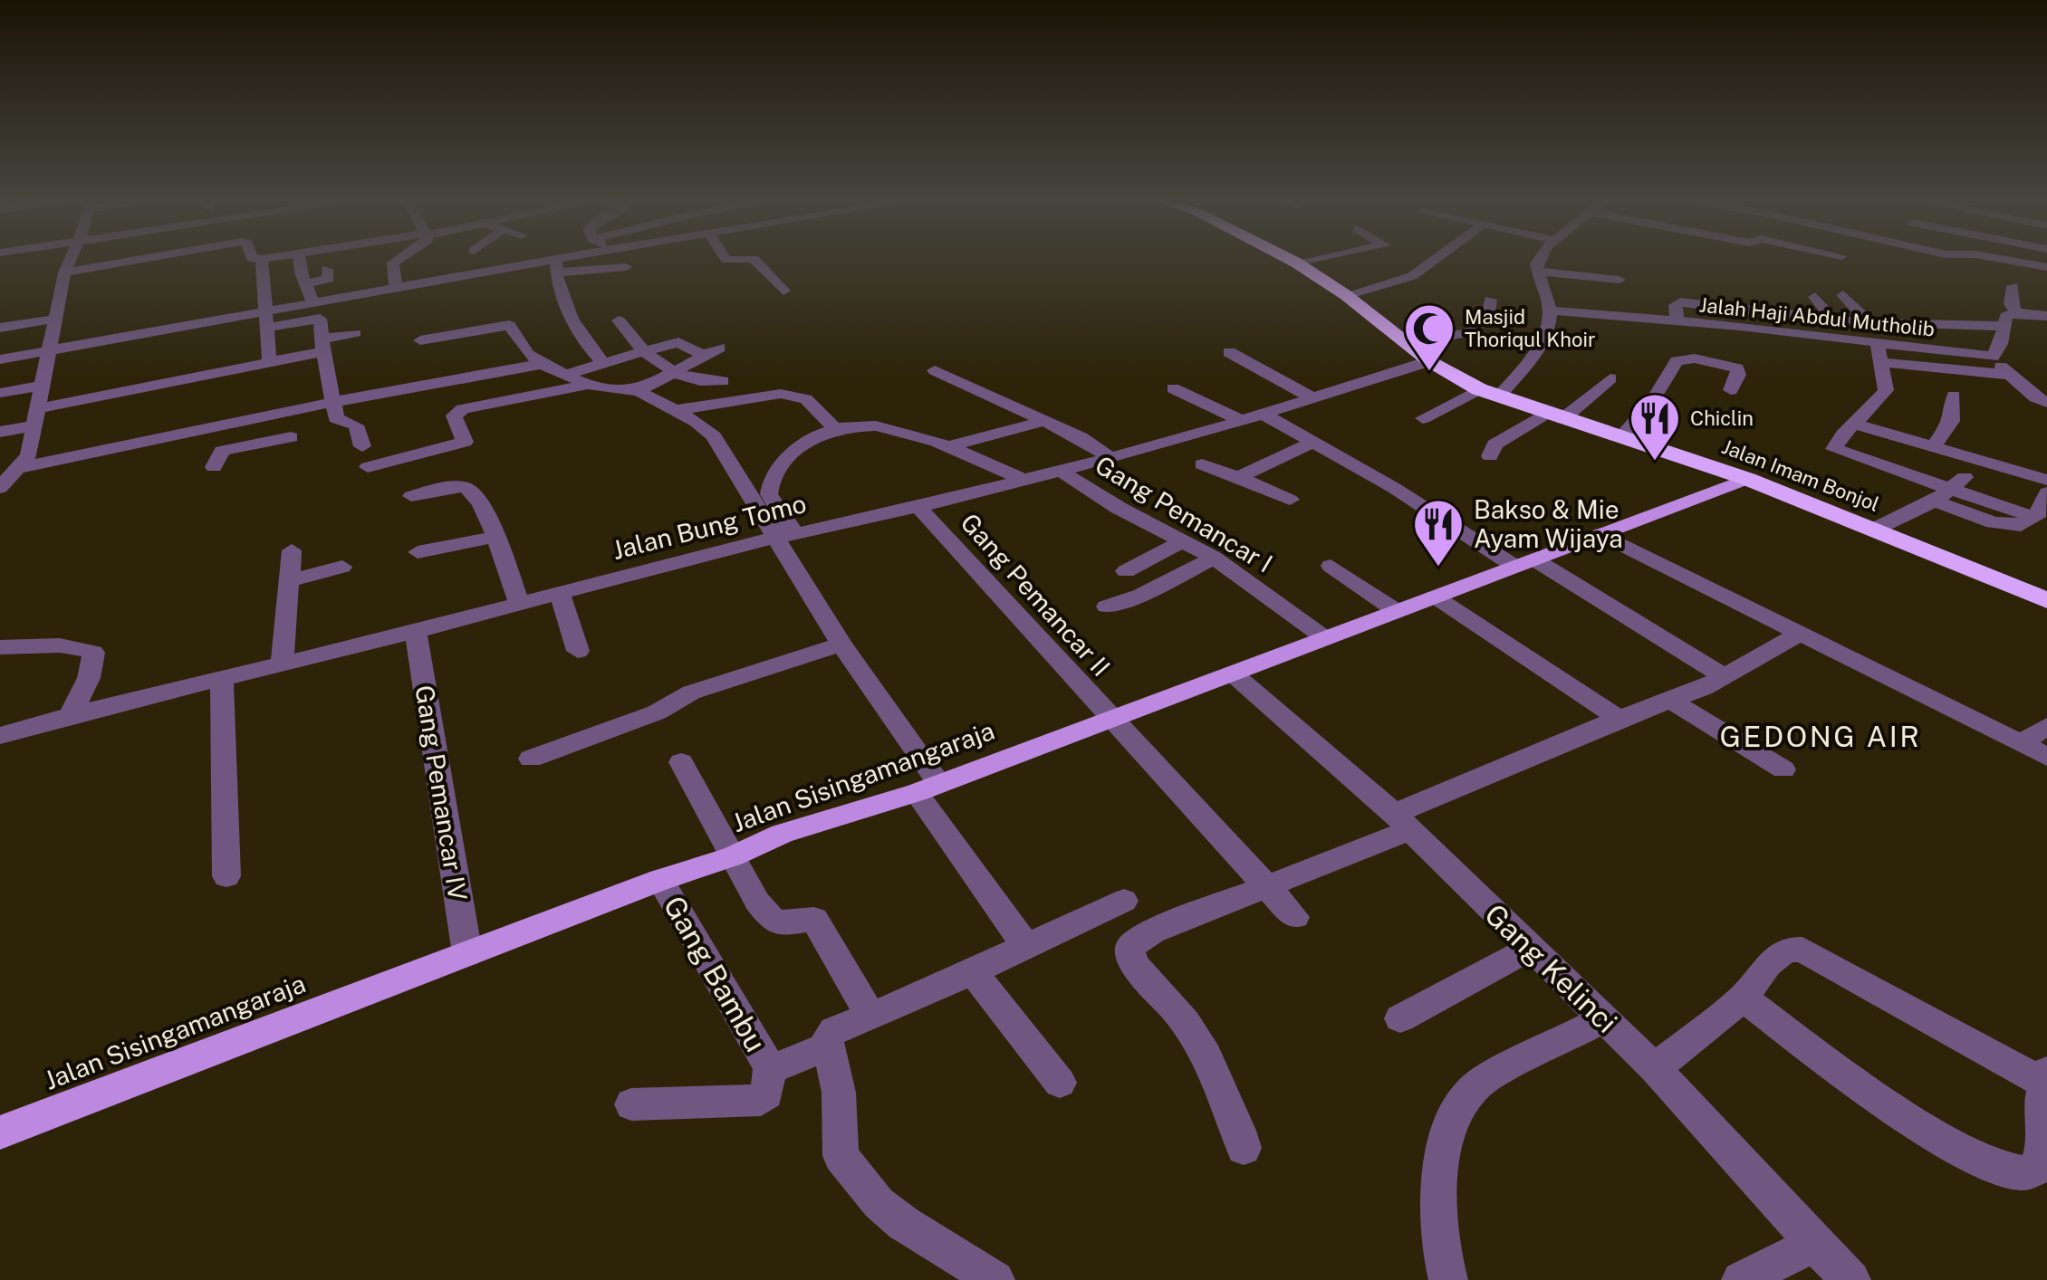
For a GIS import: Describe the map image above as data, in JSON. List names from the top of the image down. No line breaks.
{"streets":{"highway":["Jalan Imam Bonjol"],"main road":["Jalan Sisingamangaraja"],"street":["Jalah Haji Abdul Mutholib","Gang Pemancar I","Jalan Bung Tomo","Gang Pemancar II","Gang Pemancar IV","Gang Kelinci","Gang Bambu"]},"crossings":[["Jalan Imam Bonjol","Jalan Bung Tomo"],["Jalan Imam Bonjol","Jalan Sisingamangaraja"],["Gang Pemancar I","Jalan Bung Tomo"],["Gang Pemancar I","Jalan Sisingamangaraja"],["Jalan Bung Tomo","Gang Pemancar II"],["Jalan Bung Tomo","Gang Pemancar IV"],["Gang Pemancar II","Jalan Sisingamangaraja"],["Jalan Sisingamangaraja","Gang Pemancar IV"],["Jalan Sisingamangaraja","Gang Kelinci"],["Jalan Sisingamangaraja","Gang Bambu"]],"districts":["GEDONG AIR"],"places":{"mosque":["Masjid Thoriqul Khoir"],"restaurant":["Chiclin","Bakso & Mie Ayam Wijaya"]}}
